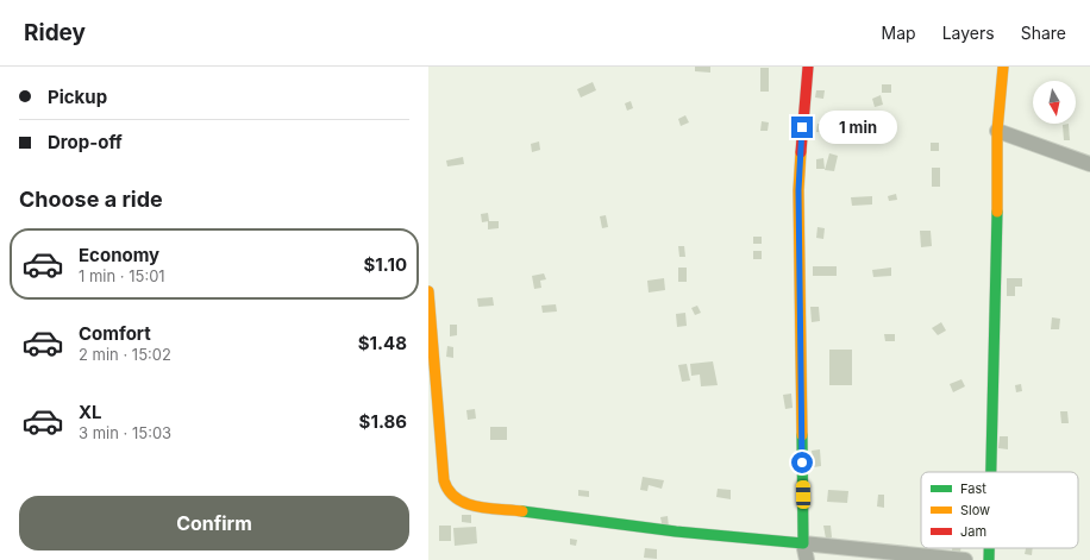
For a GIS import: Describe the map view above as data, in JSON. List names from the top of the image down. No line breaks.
{"legend":["Fast","Slow","Jam"],"north":"bottom","page":{"header":"Ridey","nav":["Map","Layers","Share"],"banner":["Pickup","Drop-off"],"bubble":"1 min","heading":"Choose a ride","list":[{"name":"Economy","note":"1 min · 15:01","value":"$1.10"},{"name":"Comfort","note":"2 min · 15:02","value":"$1.48"},{"name":"XL","note":"3 min · 15:03","value":"$1.86"}],"buttons":"Confirm"}}
